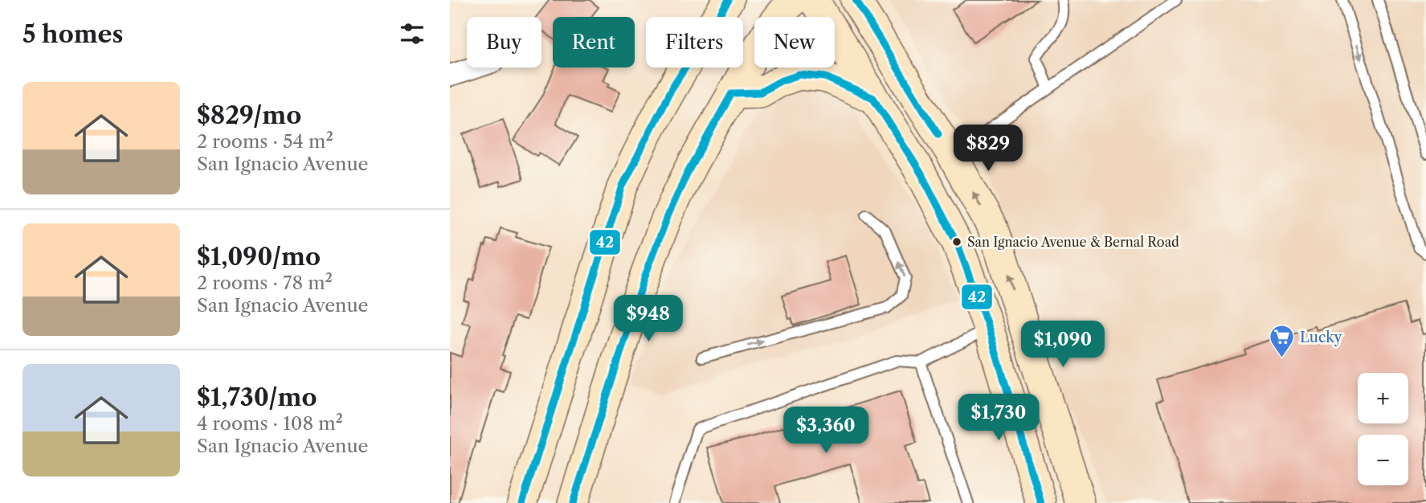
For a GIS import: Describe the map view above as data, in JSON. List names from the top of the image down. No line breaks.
{"places":{"other":["San Ignacio Avenue & Bernal Road"],"supermarket":["Lucky"]},"lines":["transit line 42"],"page":{"heading":"5 homes","chip":["Buy","Rent","Filters","New"],"list":[{"name":"$829/mo","note":"2 rooms · 54 m² · San Ignacio Avenue"},{"name":"$1,090/mo","note":"2 rooms · 78 m² · San Ignacio Avenue"},{"name":"$1,730/mo","note":"4 rooms · 108 m² · San Ignacio Avenue"}],"price":["$829","$948","$1,090","$1,730","$3,360"],"map_buttons":["+","−"]}}
